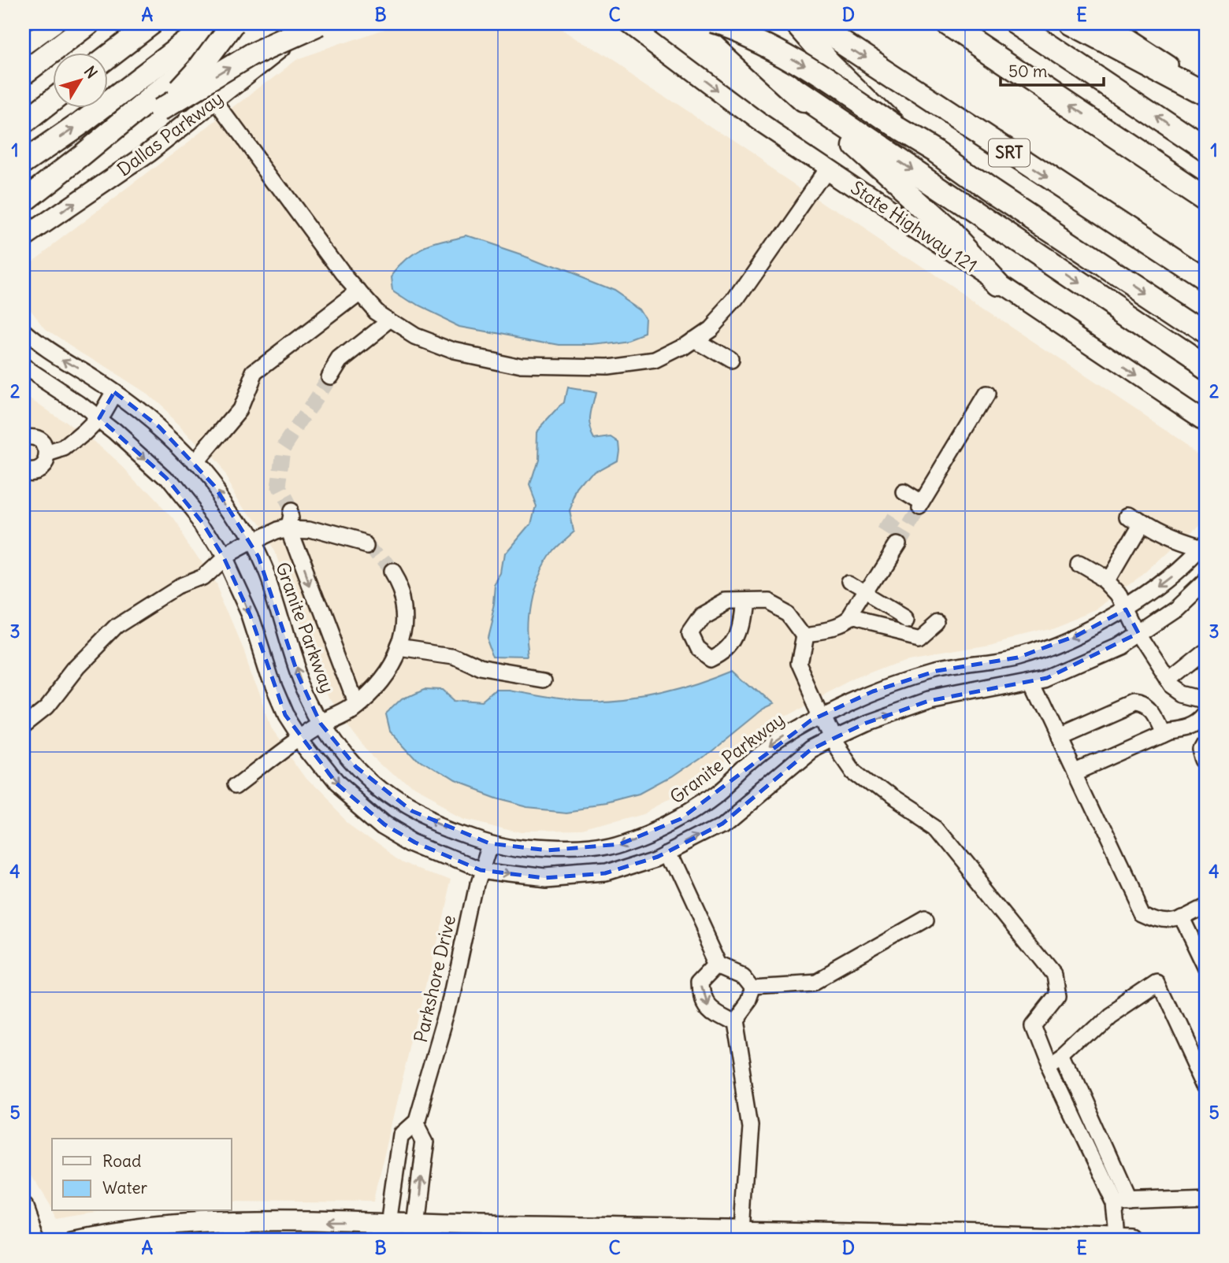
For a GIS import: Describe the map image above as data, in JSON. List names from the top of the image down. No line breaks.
{"streets":{"highway":["SRT"],"main road":["Dallas Parkway","State Highway 121"],"street":["Granite Parkway","Parkshore Drive"]},"crossings":[["Granite Parkway","Parkshore Drive"]],"one_way":["Dallas Parkway","State Highway 121"],"legend":["Road","Water"],"scale_bar":"50 m","north":"top right","grid":{"columns":["A","B","C","D","E"],"rows":["1","2","3","4","5"]}}
